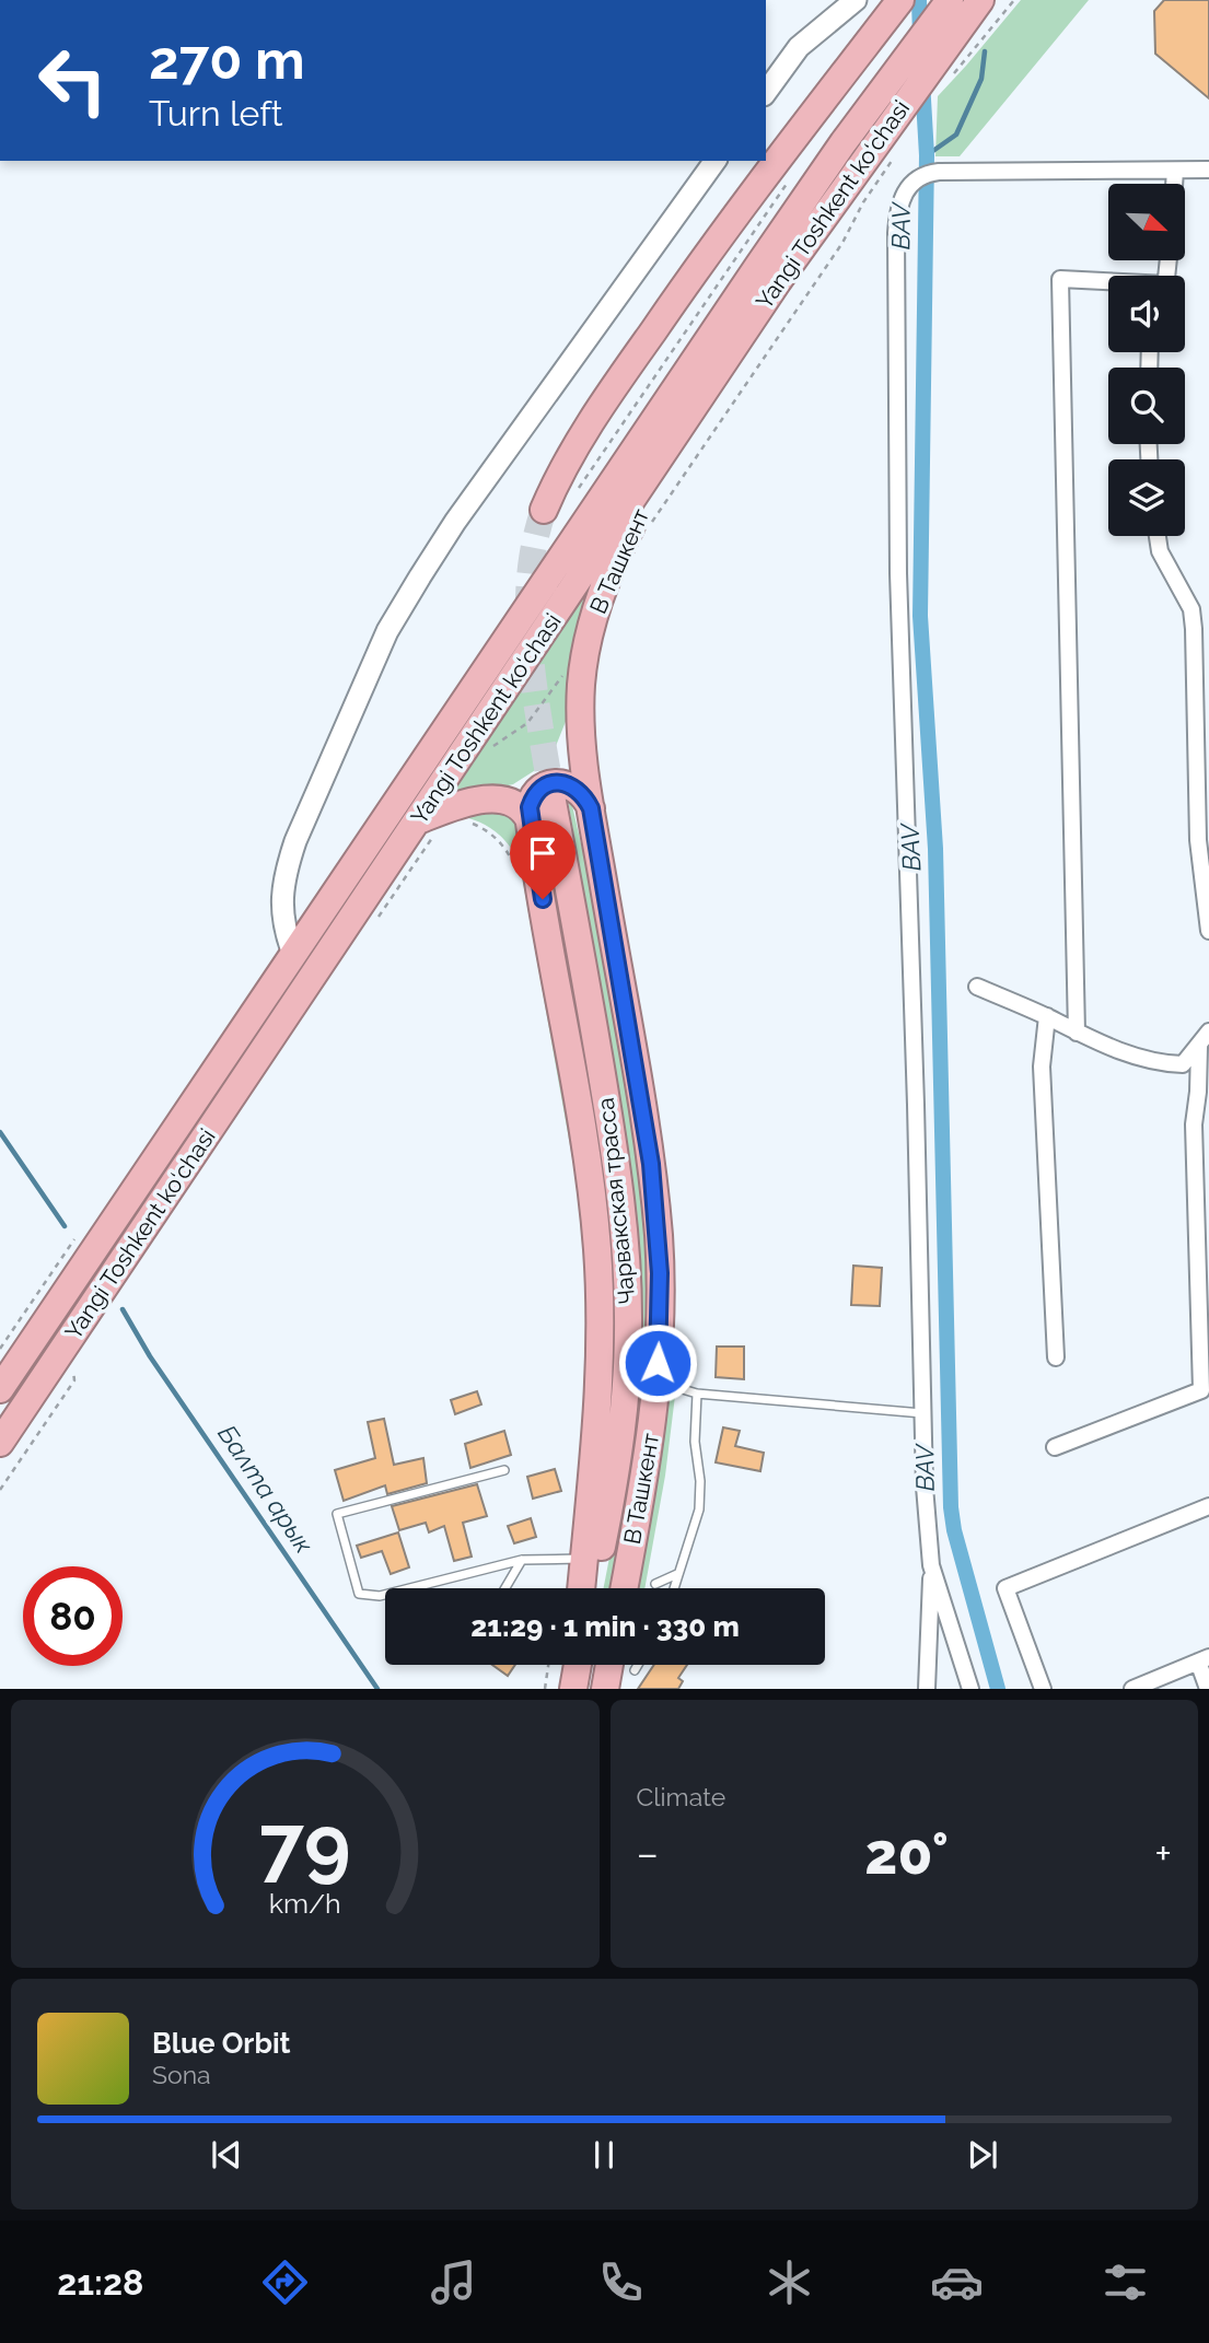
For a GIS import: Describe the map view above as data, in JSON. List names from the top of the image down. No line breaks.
{"streets":{"highway":["Yangi Toshkent ko‘chasi","В Ташкент","Чарвакская трасса"]},"crossings":[["Yangi Toshkent ko‘chasi","В Ташкент"]],"water":["BAV","Балта арык"],"north":"bottom right","page":{"turn":["270 m","Turn left"],"limit":"80","trip":"21:29 · 1 min · 330 m","tile":"Climate","heat":["−","20°","+"],"song":["Blue Orbit","Sona"],"tabs":"21:28","gauge":["79","km/h"]}}
